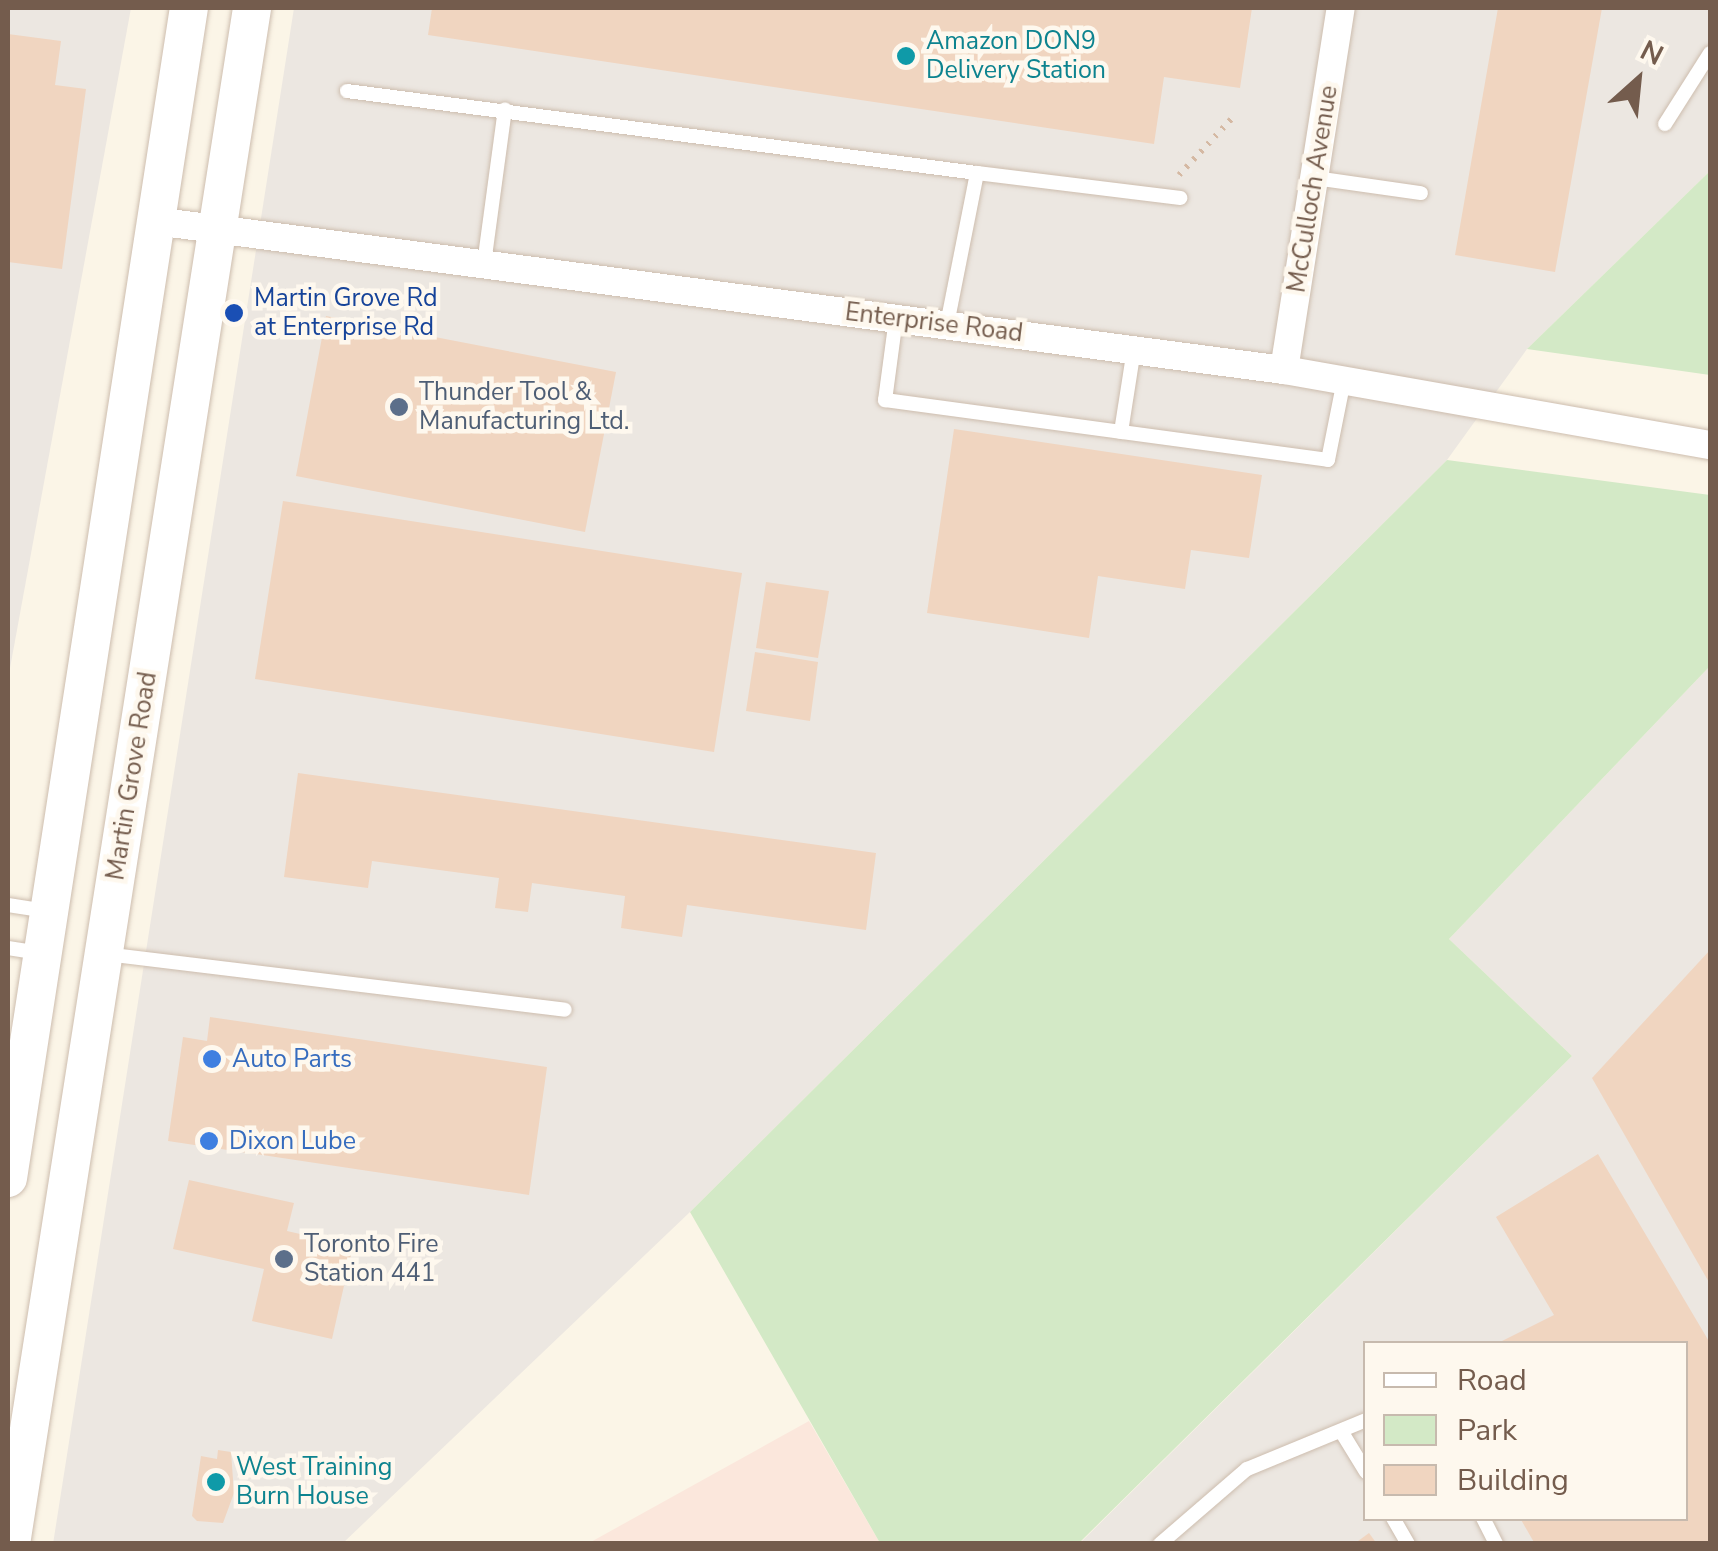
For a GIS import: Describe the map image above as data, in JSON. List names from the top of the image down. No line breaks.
{"streets":{"main road":["Martin Grove Road"],"street":["McCulloch Avenue","Enterprise Road"]},"crossings":[["McCulloch Avenue","Enterprise Road"],["Enterprise Road","Martin Grove Road"]],"places":["Amazon DON9 Delivery Station","Martin Grove Rd at Enterprise Rd","Thunder Tool & Manufacturing Ltd.","Auto Parts","Dixon Lube","Toronto Fire Station 441","West Training Burn House"],"legend":["Road","Park","Building"],"north":"top right"}
